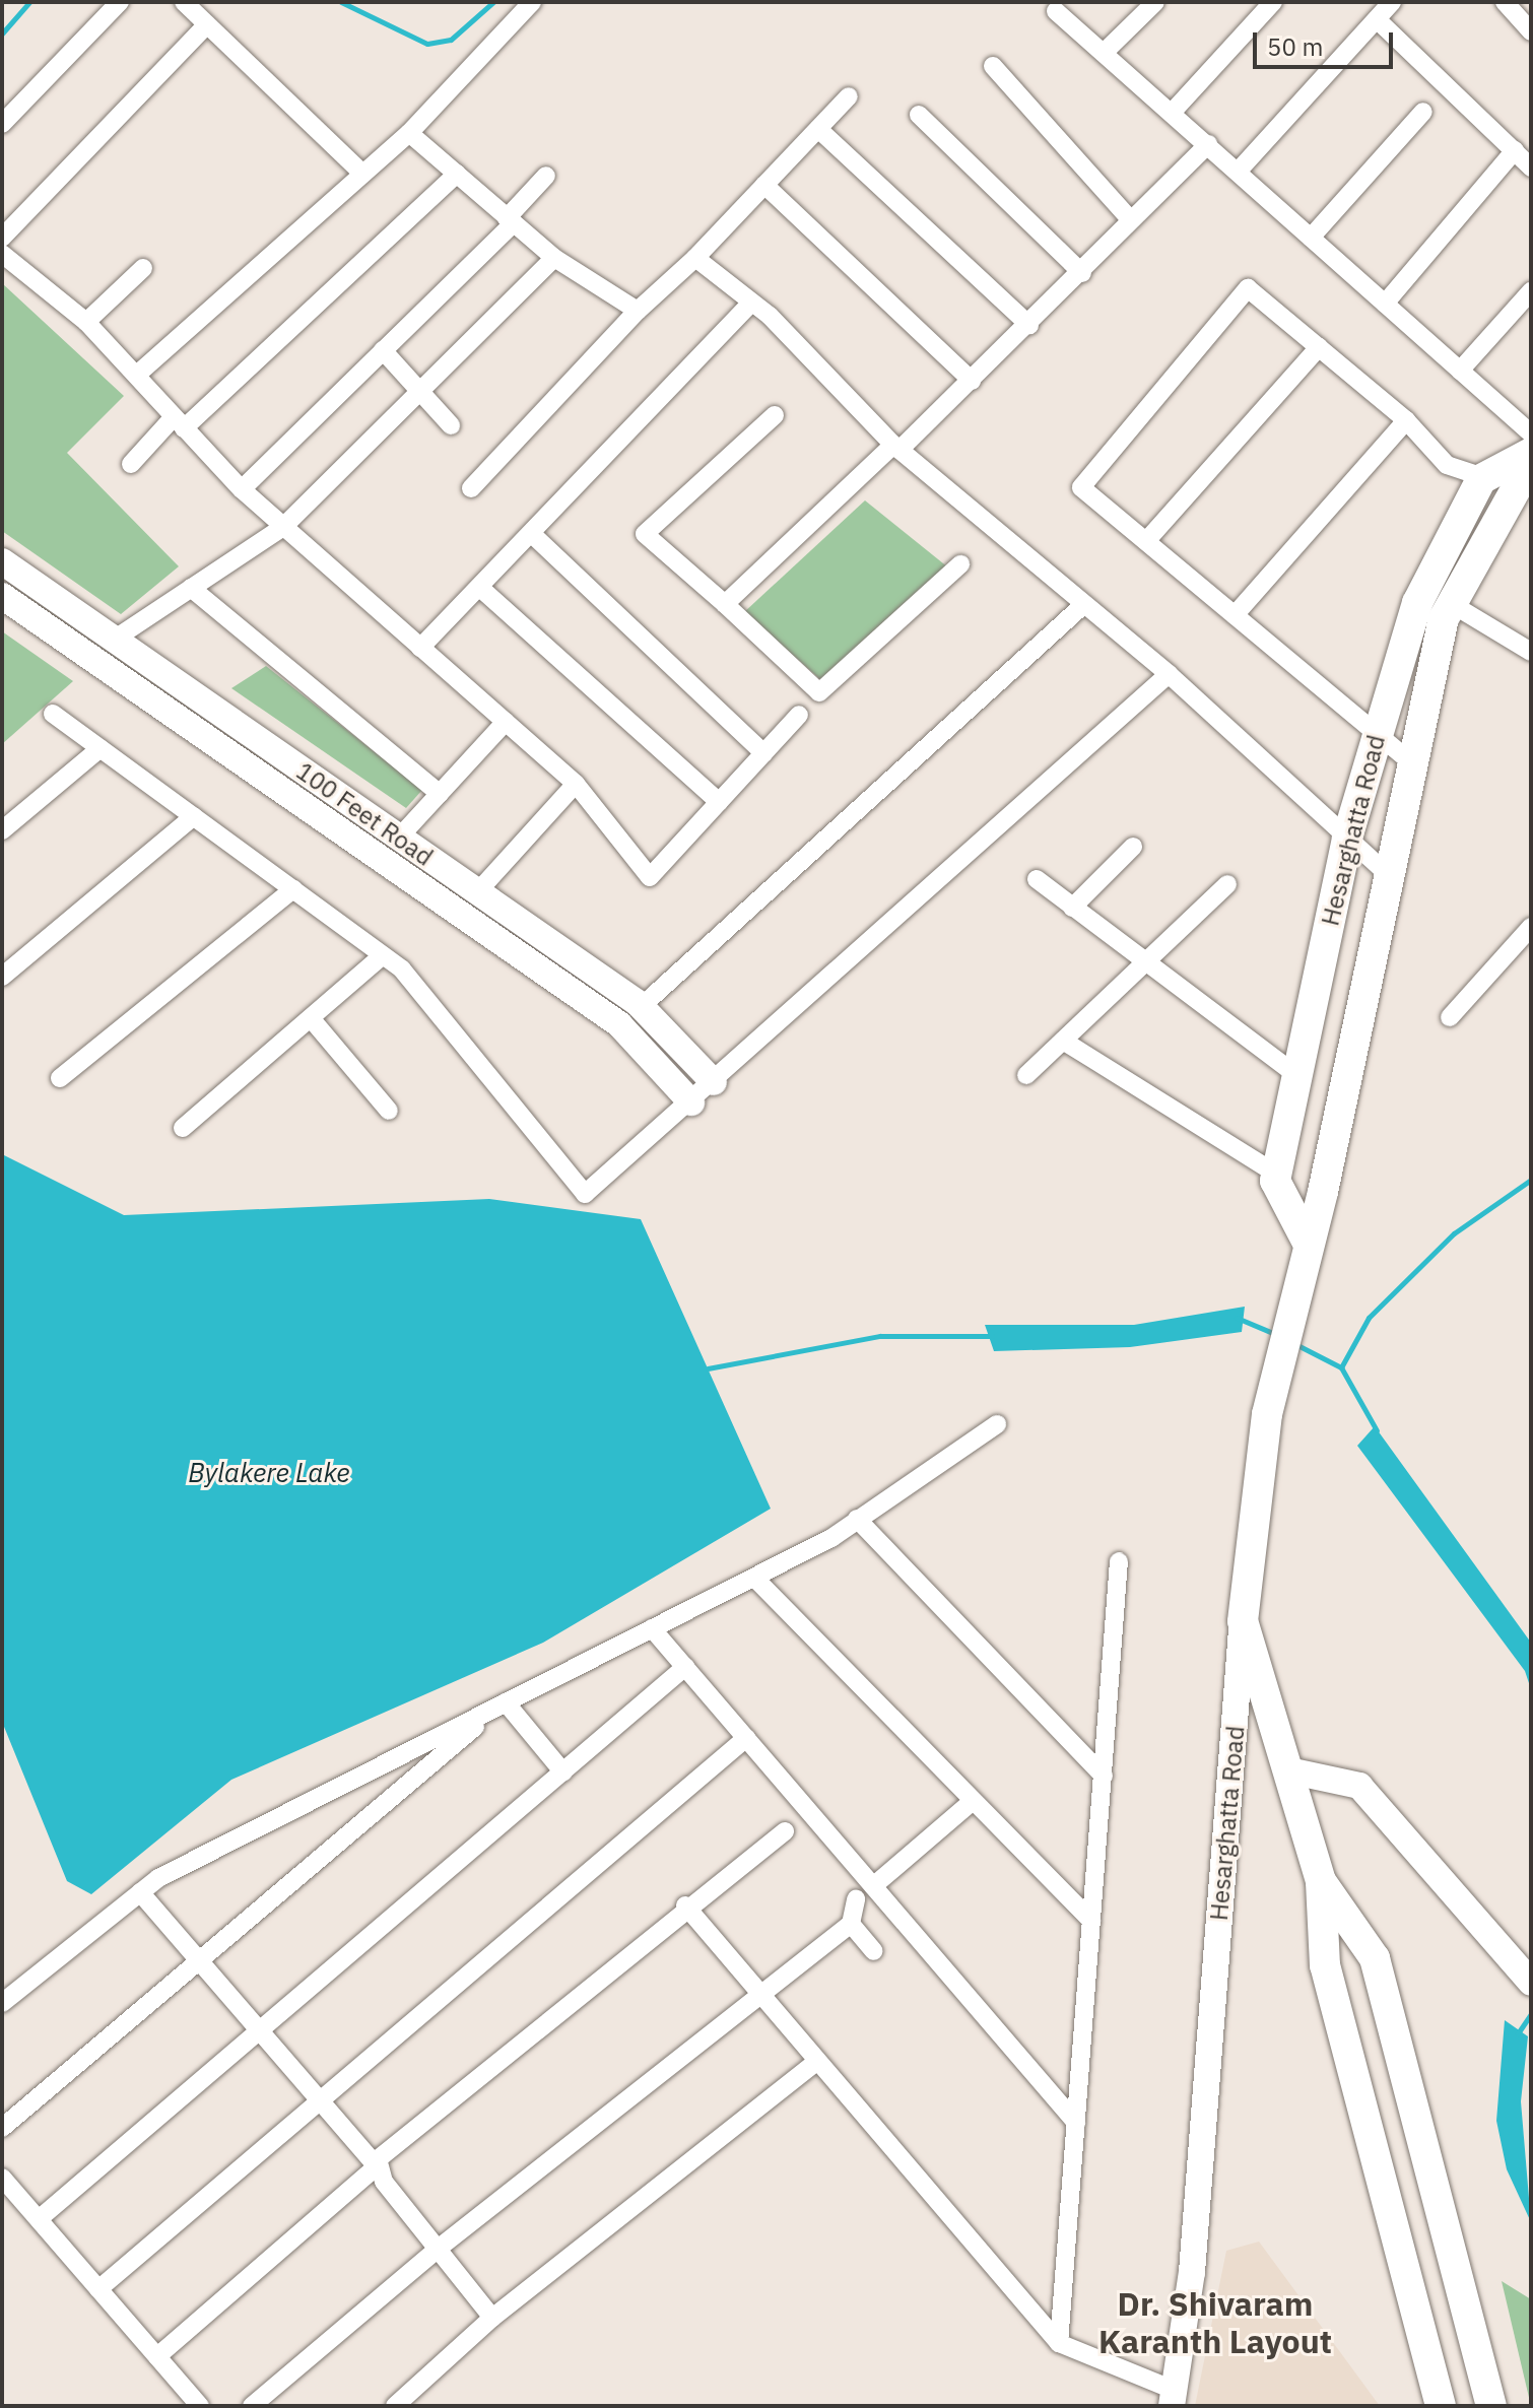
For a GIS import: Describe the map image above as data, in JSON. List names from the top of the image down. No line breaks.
{"streets":{"main road":["100 Feet Road","Hesarghatta Road"]},"districts":["Dr. Shivaram Karanth Layout"],"water":["Bylakere Lake"],"scale_bar":"50 m"}
